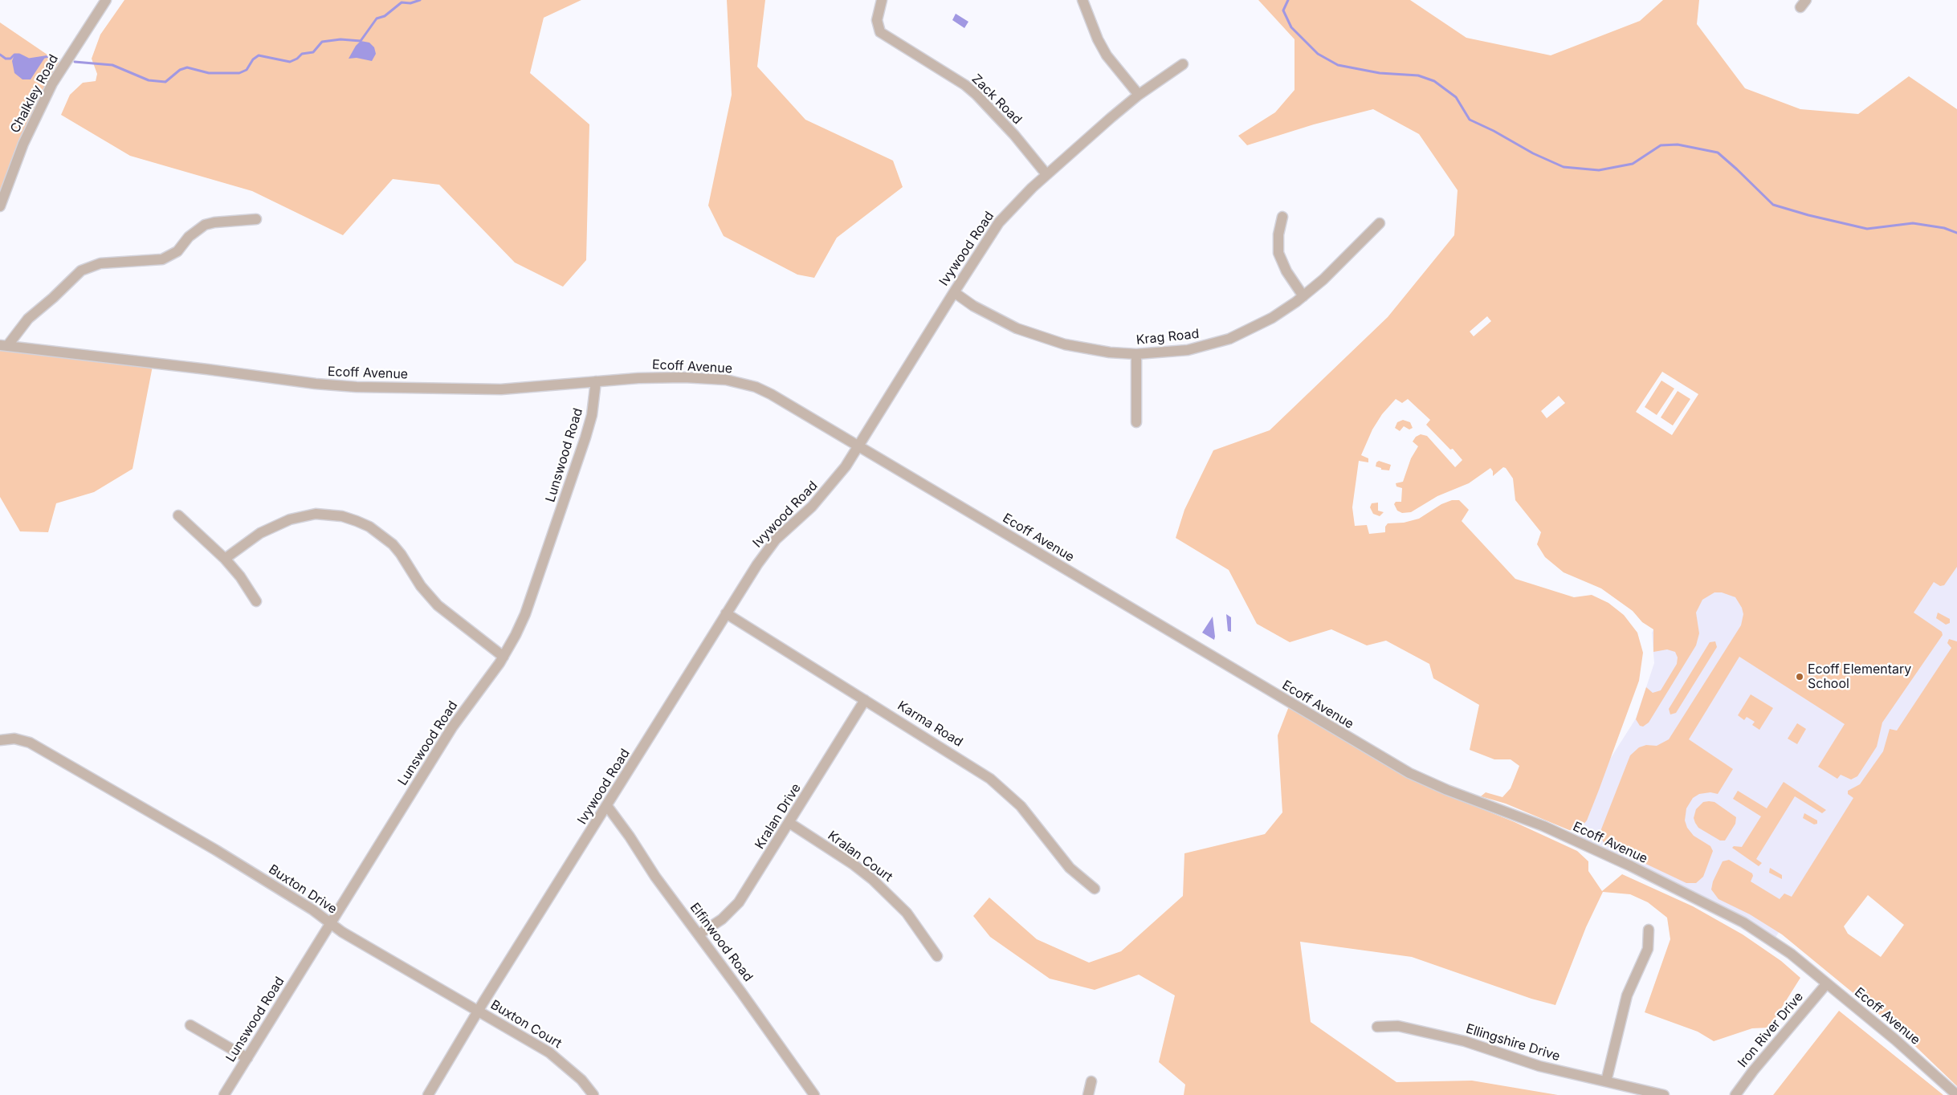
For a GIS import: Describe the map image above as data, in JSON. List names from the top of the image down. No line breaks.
{"streets":{"street":["Chalkley Road","Zack Road","Ivywood Road","Krag Road","Ecoff Avenue","Lunswood Road","Karma Road","Kralan Drive","Kralan Court","Buxton Drive","Elfinwood Road","Buxton Court","Iron River Drive","Ellingshire Drive"]},"crossings":[["Zack Road","Ivywood Road"],["Ivywood Road","Krag Road"],["Ivywood Road","Ecoff Avenue"],["Ivywood Road","Karma Road"],["Ivywood Road","Buxton Drive"],["Ivywood Road","Elfinwood Road"],["Ivywood Road","Buxton Court"],["Ecoff Avenue","Lunswood Road"],["Ecoff Avenue","Iron River Drive"],["Lunswood Road","Buxton Drive"],["Karma Road","Kralan Drive"],["Kralan Drive","Kralan Court"],["Kralan Drive","Elfinwood Road"],["Buxton Drive","Buxton Court"]],"places":["Ecoff Elementary School"]}
